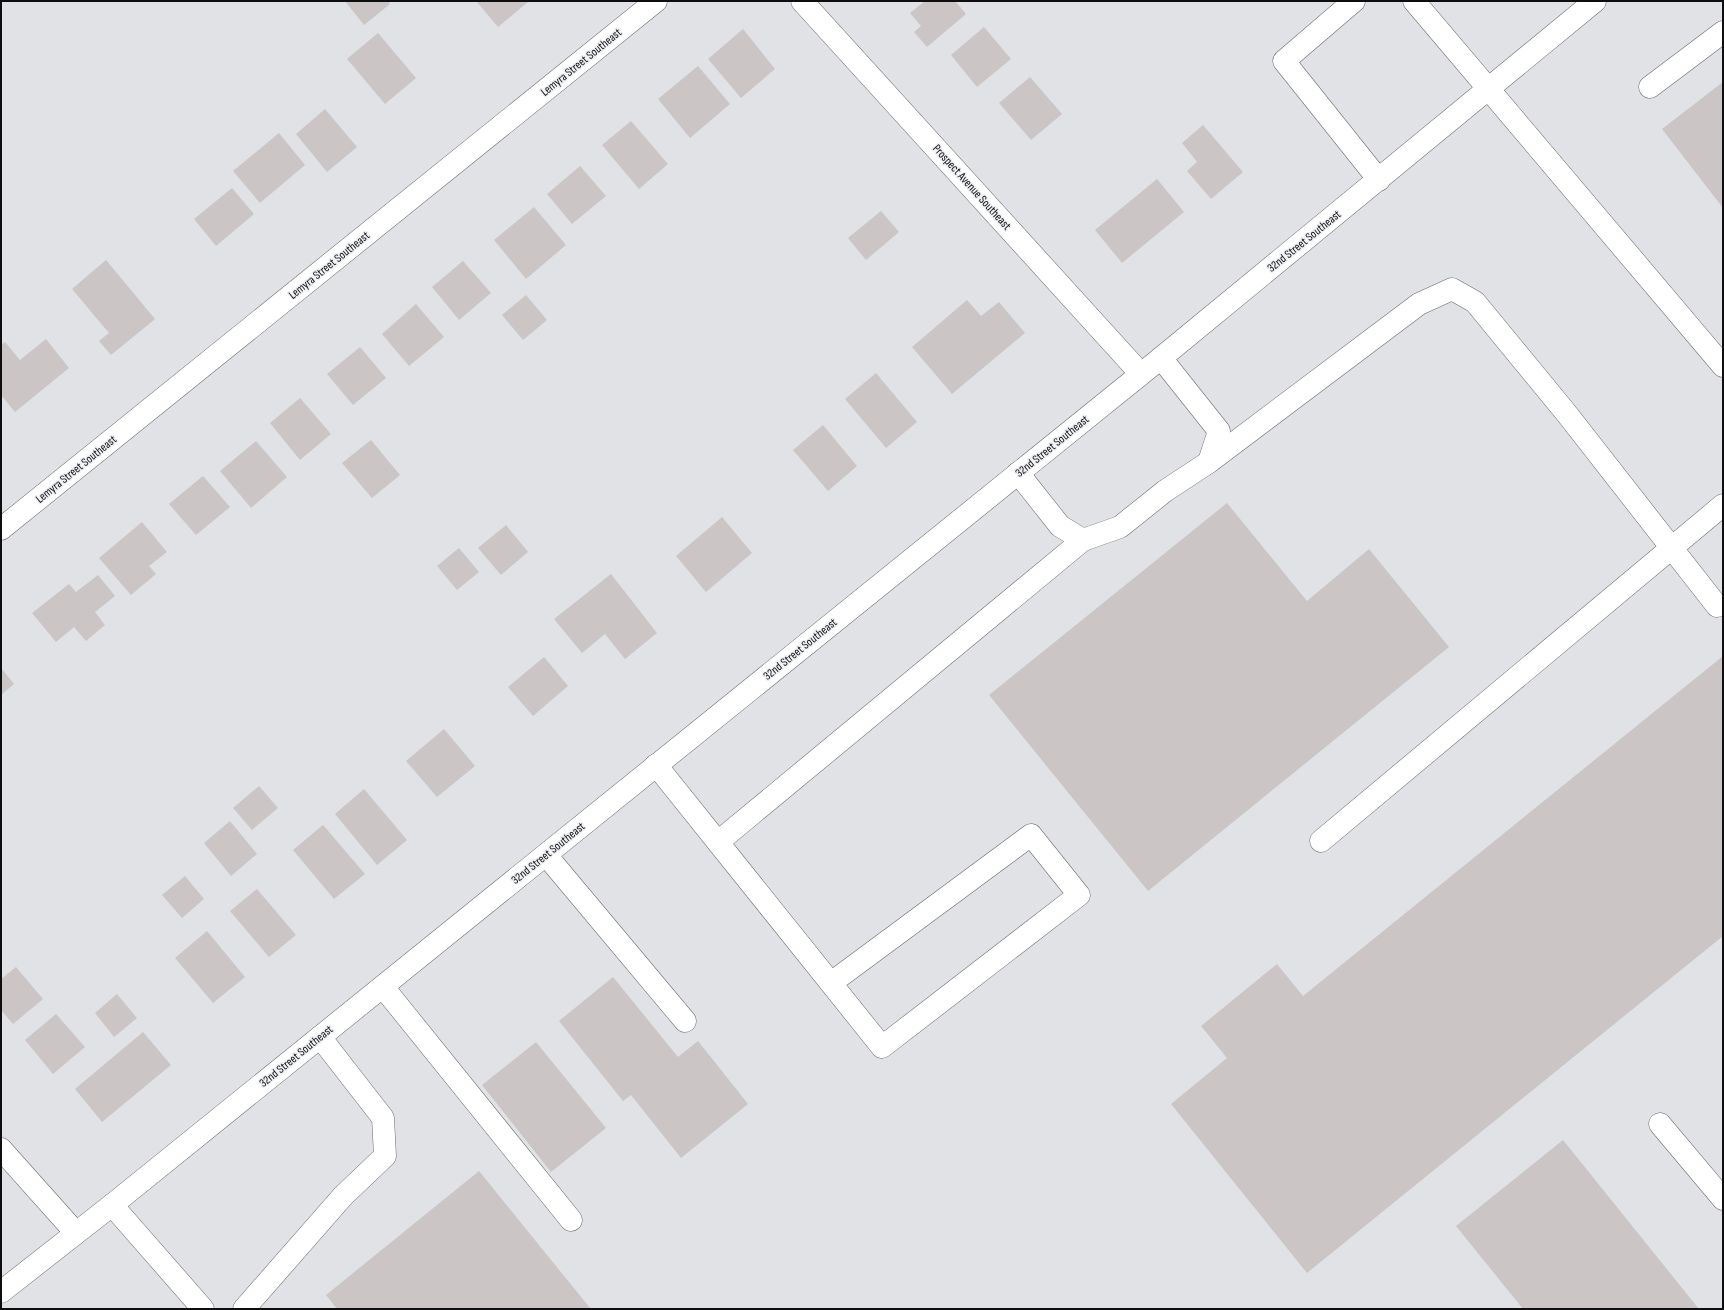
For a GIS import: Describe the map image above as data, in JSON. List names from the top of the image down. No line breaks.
{"streets":{"street":["Lemyra Street Southeast","Prospect Avenue Southeast","32nd Street Southeast"]},"crossings":[["Prospect Avenue Southeast","32nd Street Southeast"]]}
